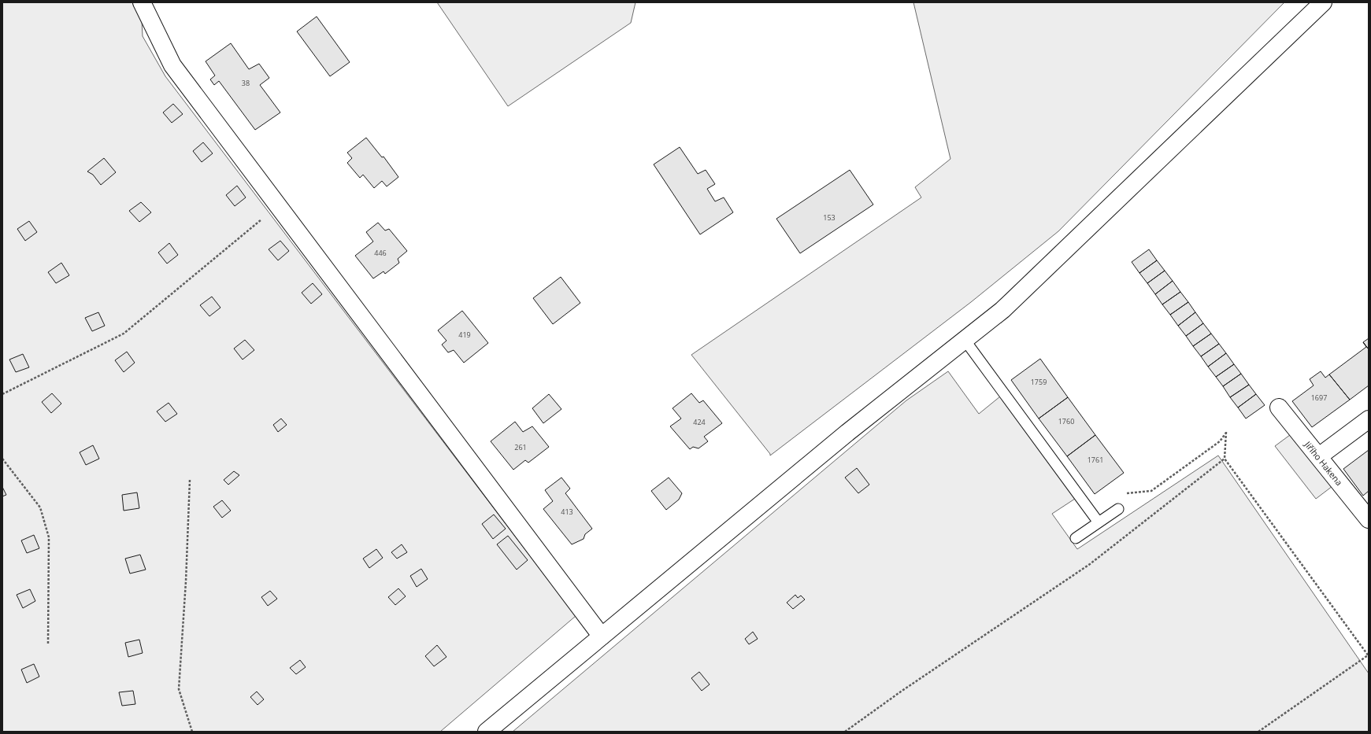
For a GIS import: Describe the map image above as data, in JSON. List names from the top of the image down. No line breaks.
{"streets":{"street":["Jiřího Hakena"]},"house_numbers":["38","153","446","419","1759","1697","1760","424","261","1761","413"]}
